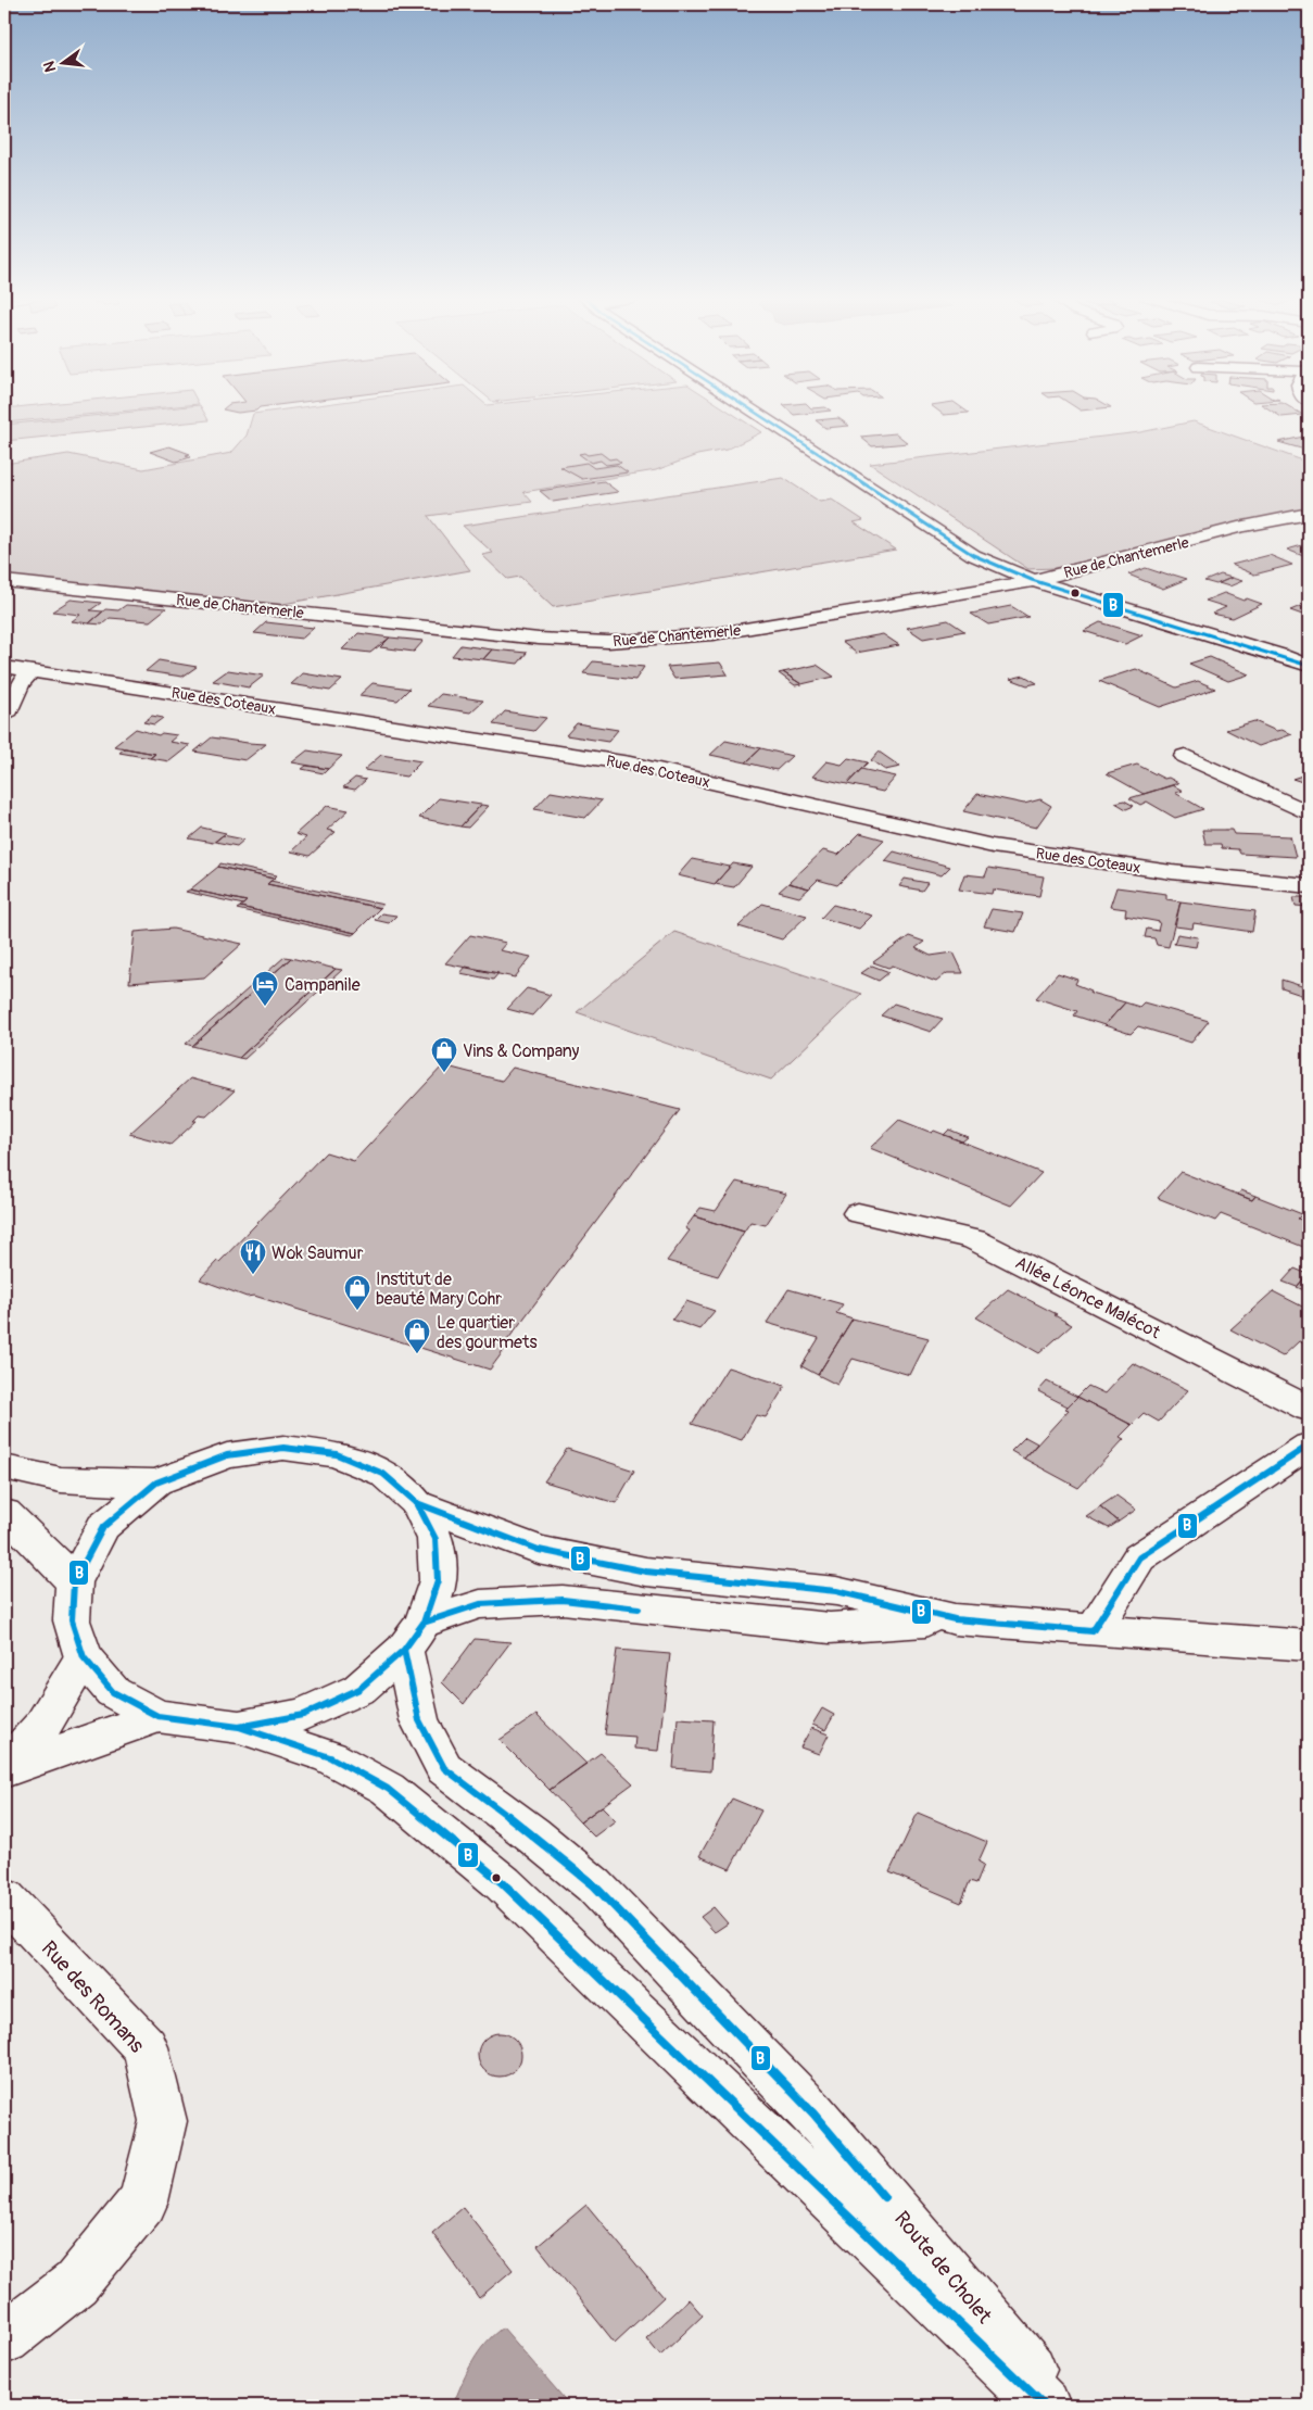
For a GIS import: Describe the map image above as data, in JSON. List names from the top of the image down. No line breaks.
{"streets":{"street":["Rue de Chantemerle","Rue des Coteaux","Allée Léonce Malécot","Rue des Romans","Route de Cholet"]},"places":{"hotel":["Campanile"],"shop":["Vins & Company","Institut de beauté Mary Cohr","Le quartier des gourmets"],"restaurant":["Wok Saumur"]},"lines":["transit line B"],"north":"left"}
